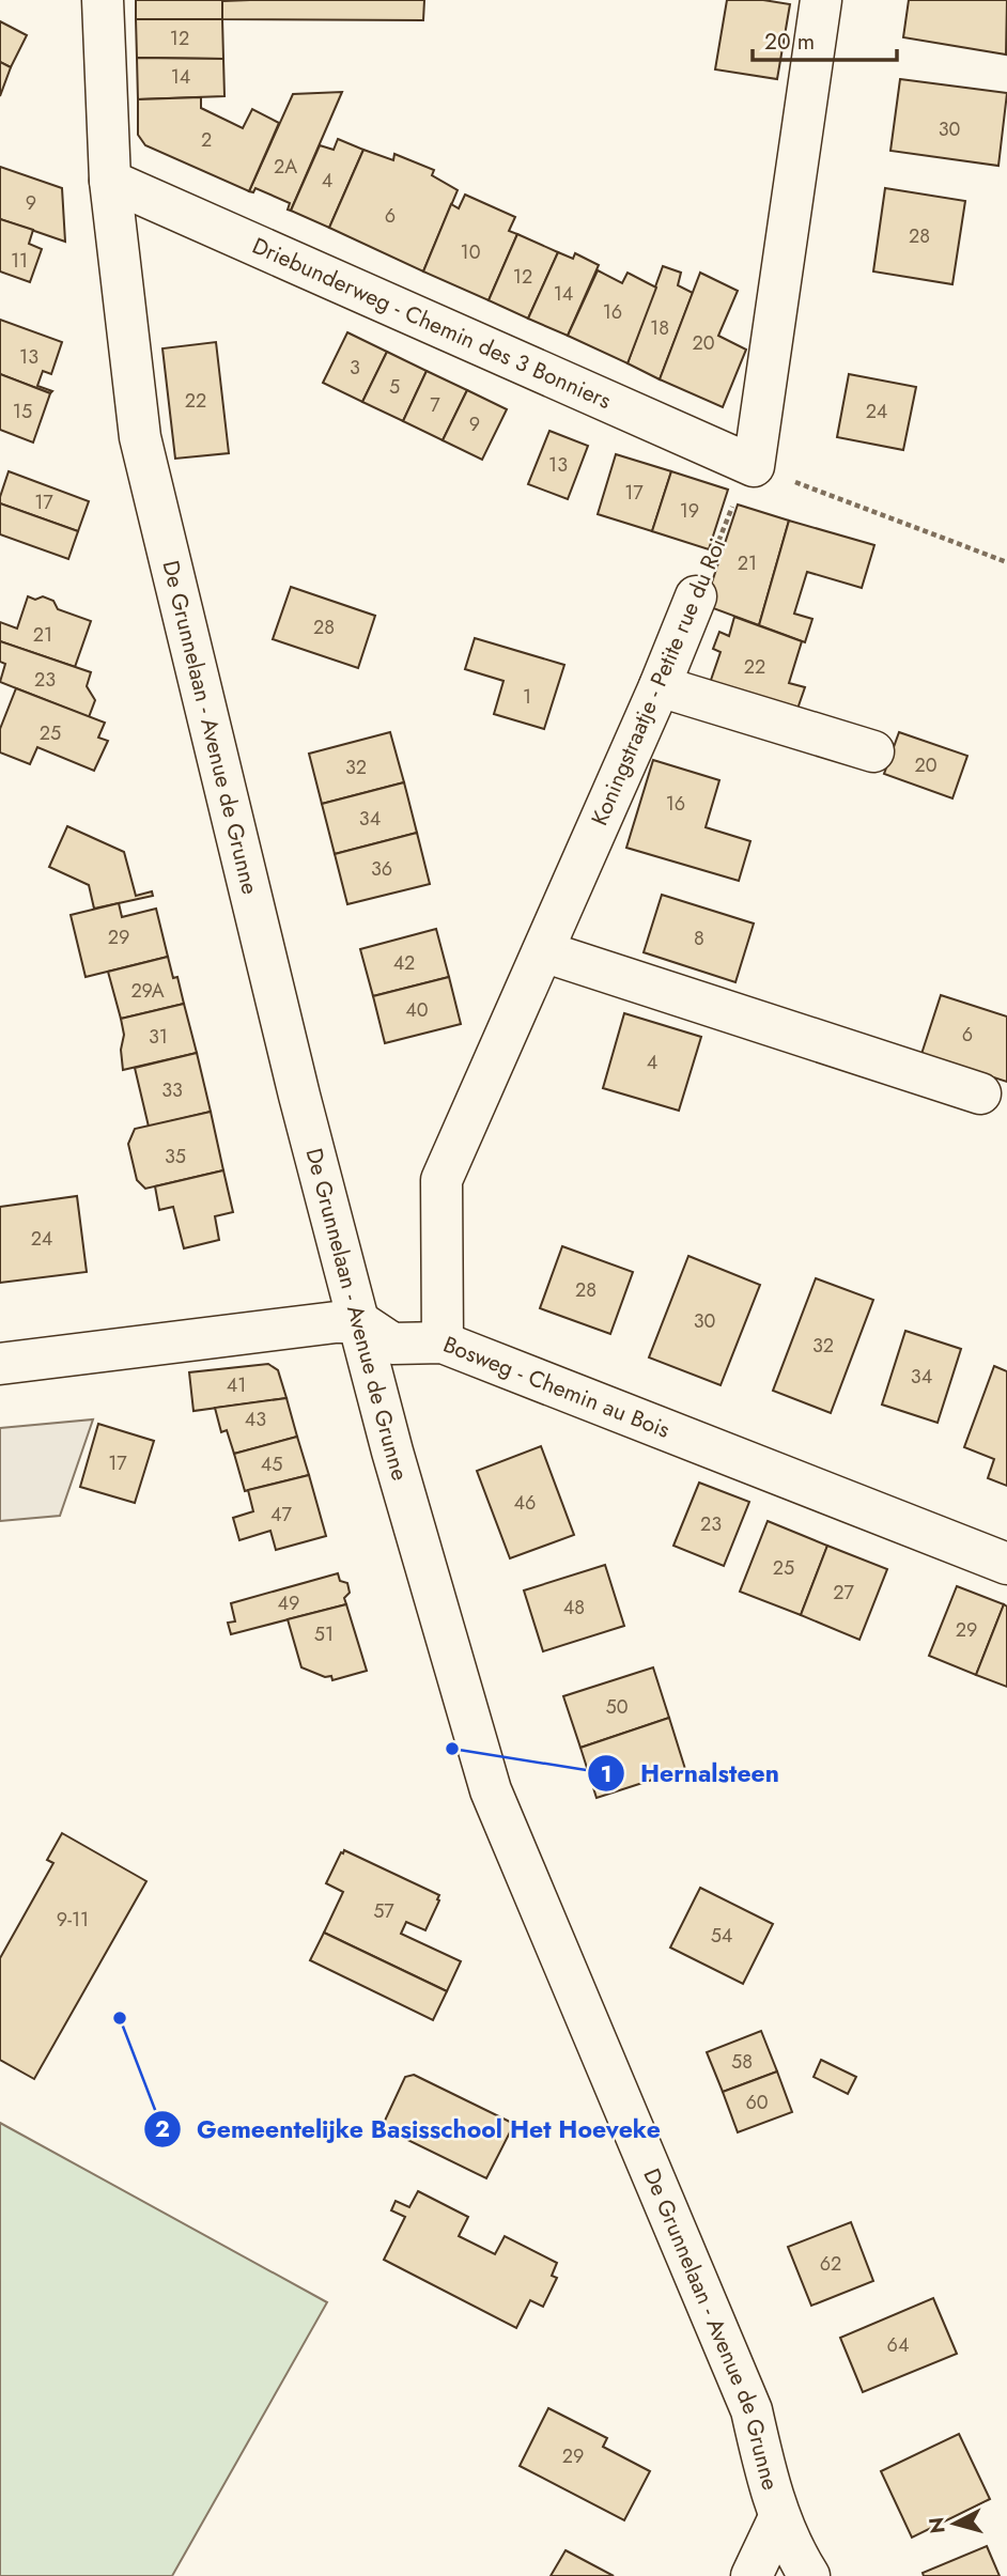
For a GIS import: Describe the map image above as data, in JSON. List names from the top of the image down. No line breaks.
{"streets":{"street":["Driebunderweg - Chemin des 3 Bonniers","Koningstraatje - Petite rue du Roi","De Grunnelaan - Avenue de Grunne","Bosweg - Chemin au Bois"]},"crossings":[["Driebunderweg - Chemin des 3 Bonniers","Koningstraatje - Petite rue du Roi"],["Driebunderweg - Chemin des 3 Bonniers","De Grunnelaan - Avenue de Grunne"],["Koningstraatje - Petite rue du Roi","Bosweg - Chemin au Bois"],["De Grunnelaan - Avenue de Grunne","Bosweg - Chemin au Bois"]],"places":["Hernalsteen","Gemeentelijke Basisschool Het Hoeveke"],"house_numbers":["12","14","30","2","2A","4","9","6","28","10","11","12","14","16","18","20","13","3","5","22","7","15","24","9","13","17","17","19","21","28","21","22","23","1","25","20","32","16","34","36","29","8","42","29A","40","6","31","4","33","35","24","28","30","32","34","41","43","17","45","46","47","23","25","27","49","48","29","51","50","57","9-11","54","58","60","62","64","29"],"scale_bar":"20 m","north":"left"}
